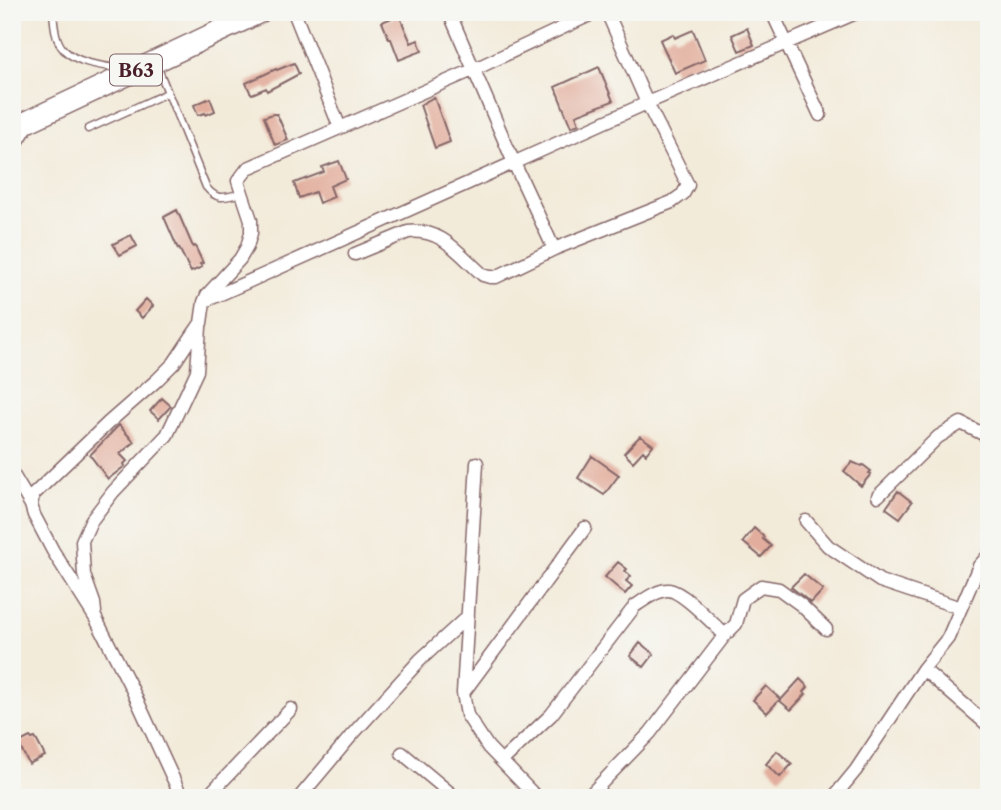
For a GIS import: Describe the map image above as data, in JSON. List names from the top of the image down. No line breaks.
{"streets":{"highway":["B63"]}}
